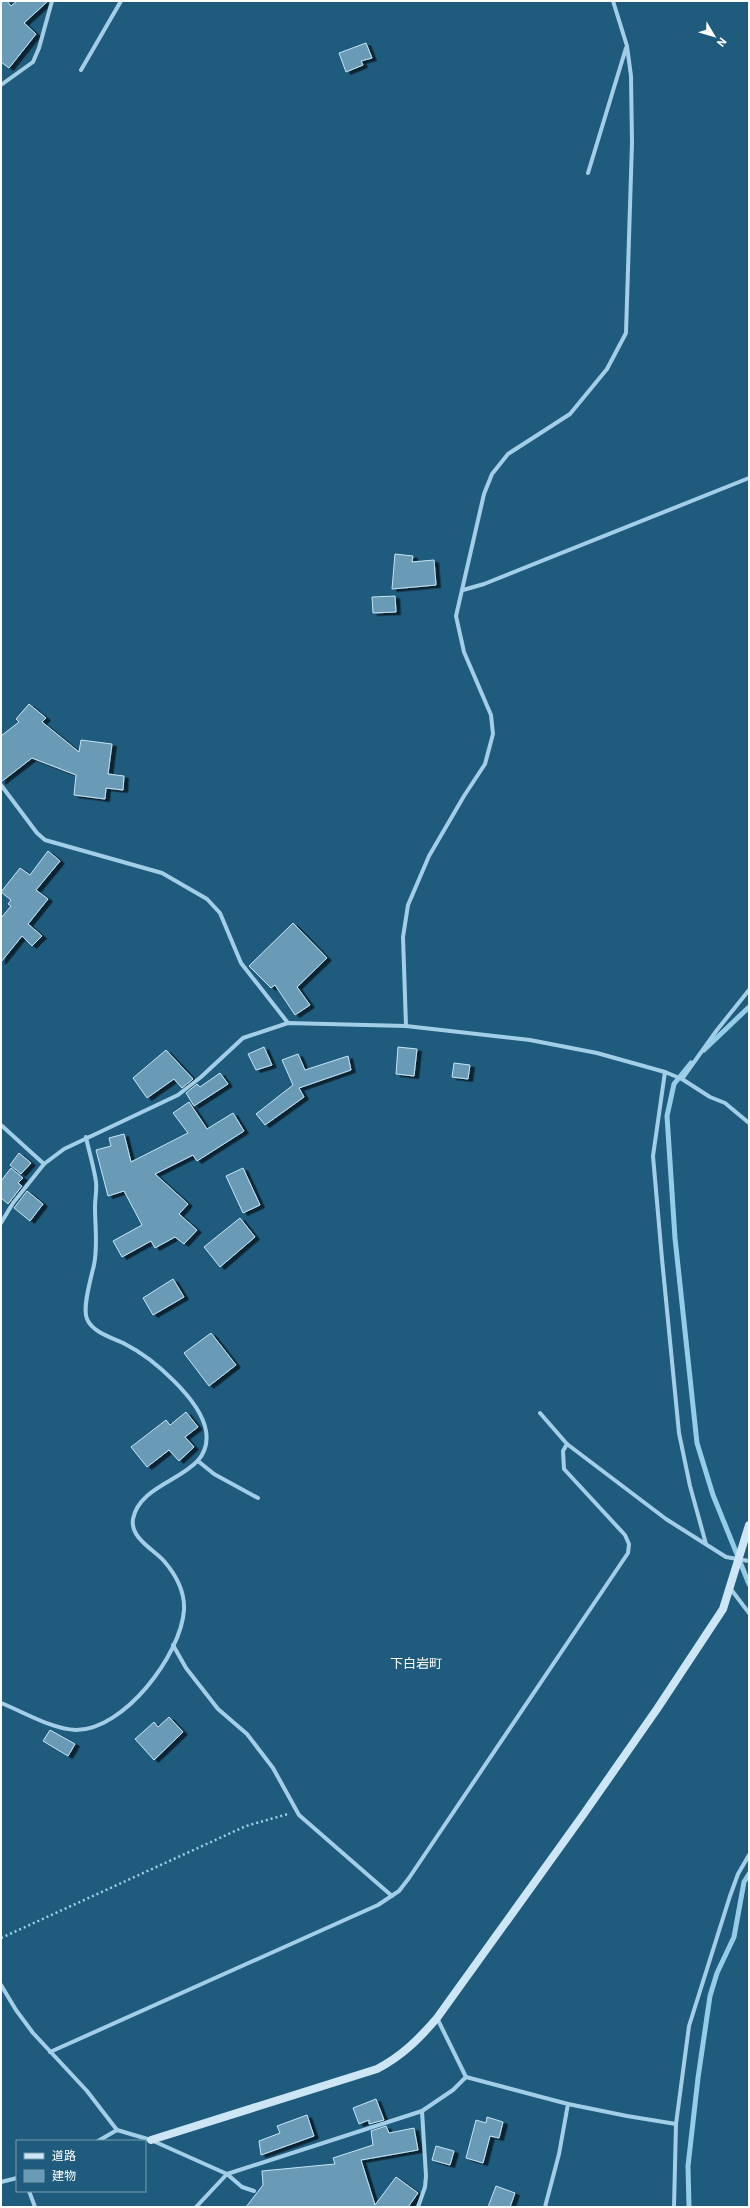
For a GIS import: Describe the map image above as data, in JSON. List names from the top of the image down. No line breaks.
{"districts":["下白岩町"],"legend":["道路","建物"],"north":"bottom right"}
